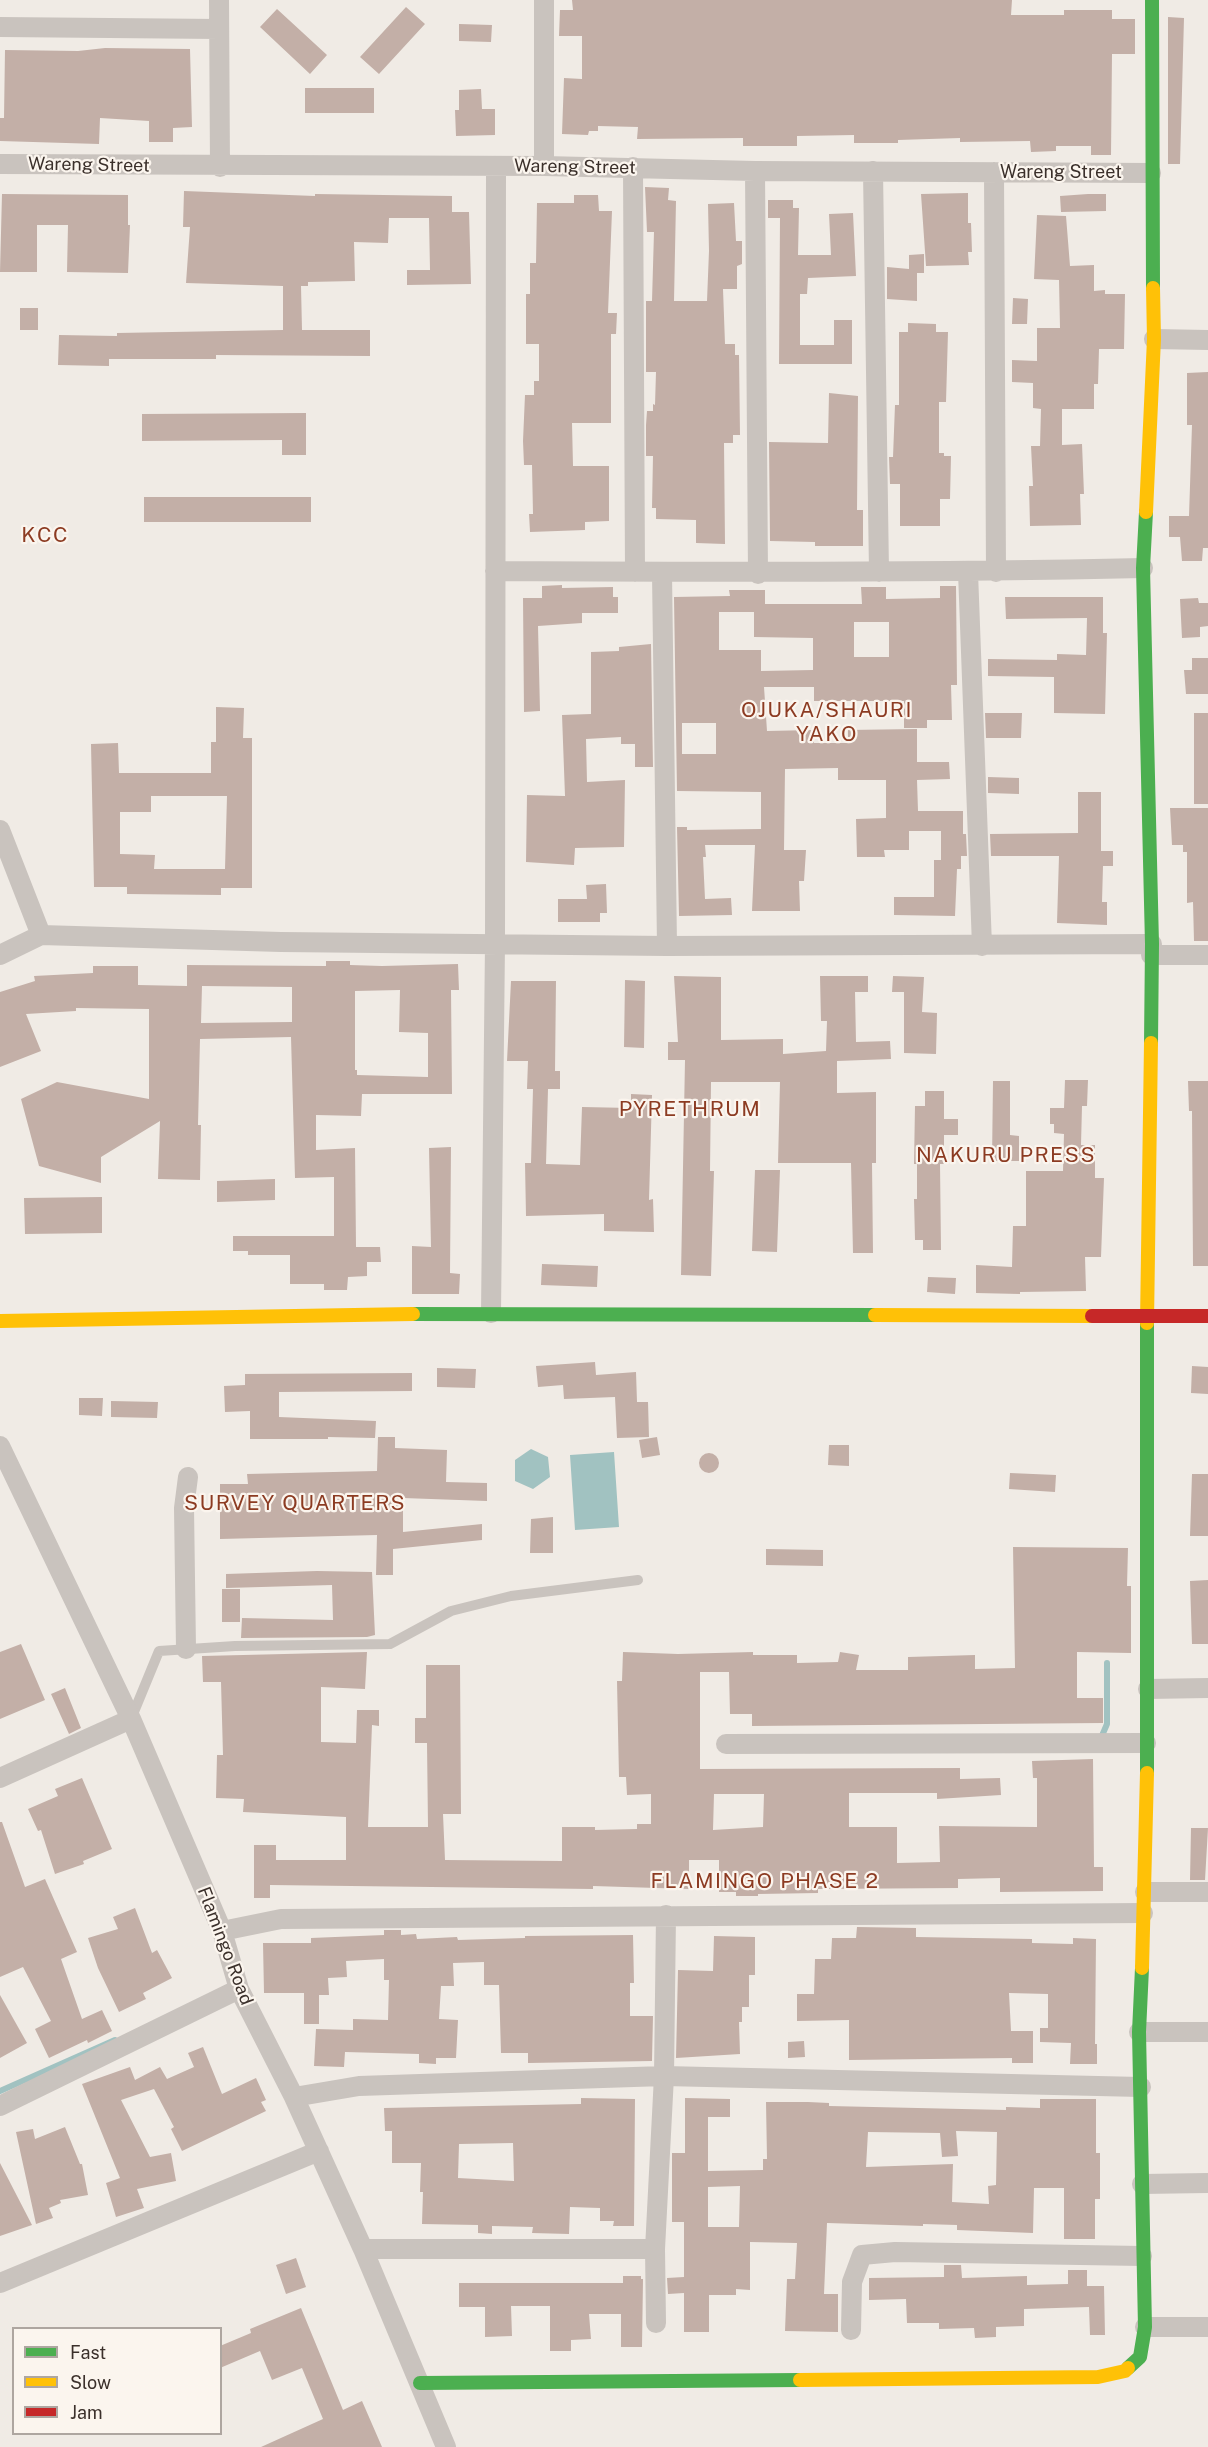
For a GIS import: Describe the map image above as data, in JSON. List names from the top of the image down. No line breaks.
{"streets":{"street":["Wareng Street","Flamingo Road"]},"districts":["KCC","OJUKA/SHAURI YAKO","PYRETHRUM","NAKURU PRESS","SURVEY QUARTERS","FLAMINGO PHASE 2"],"legend":["Fast","Slow","Jam"]}
